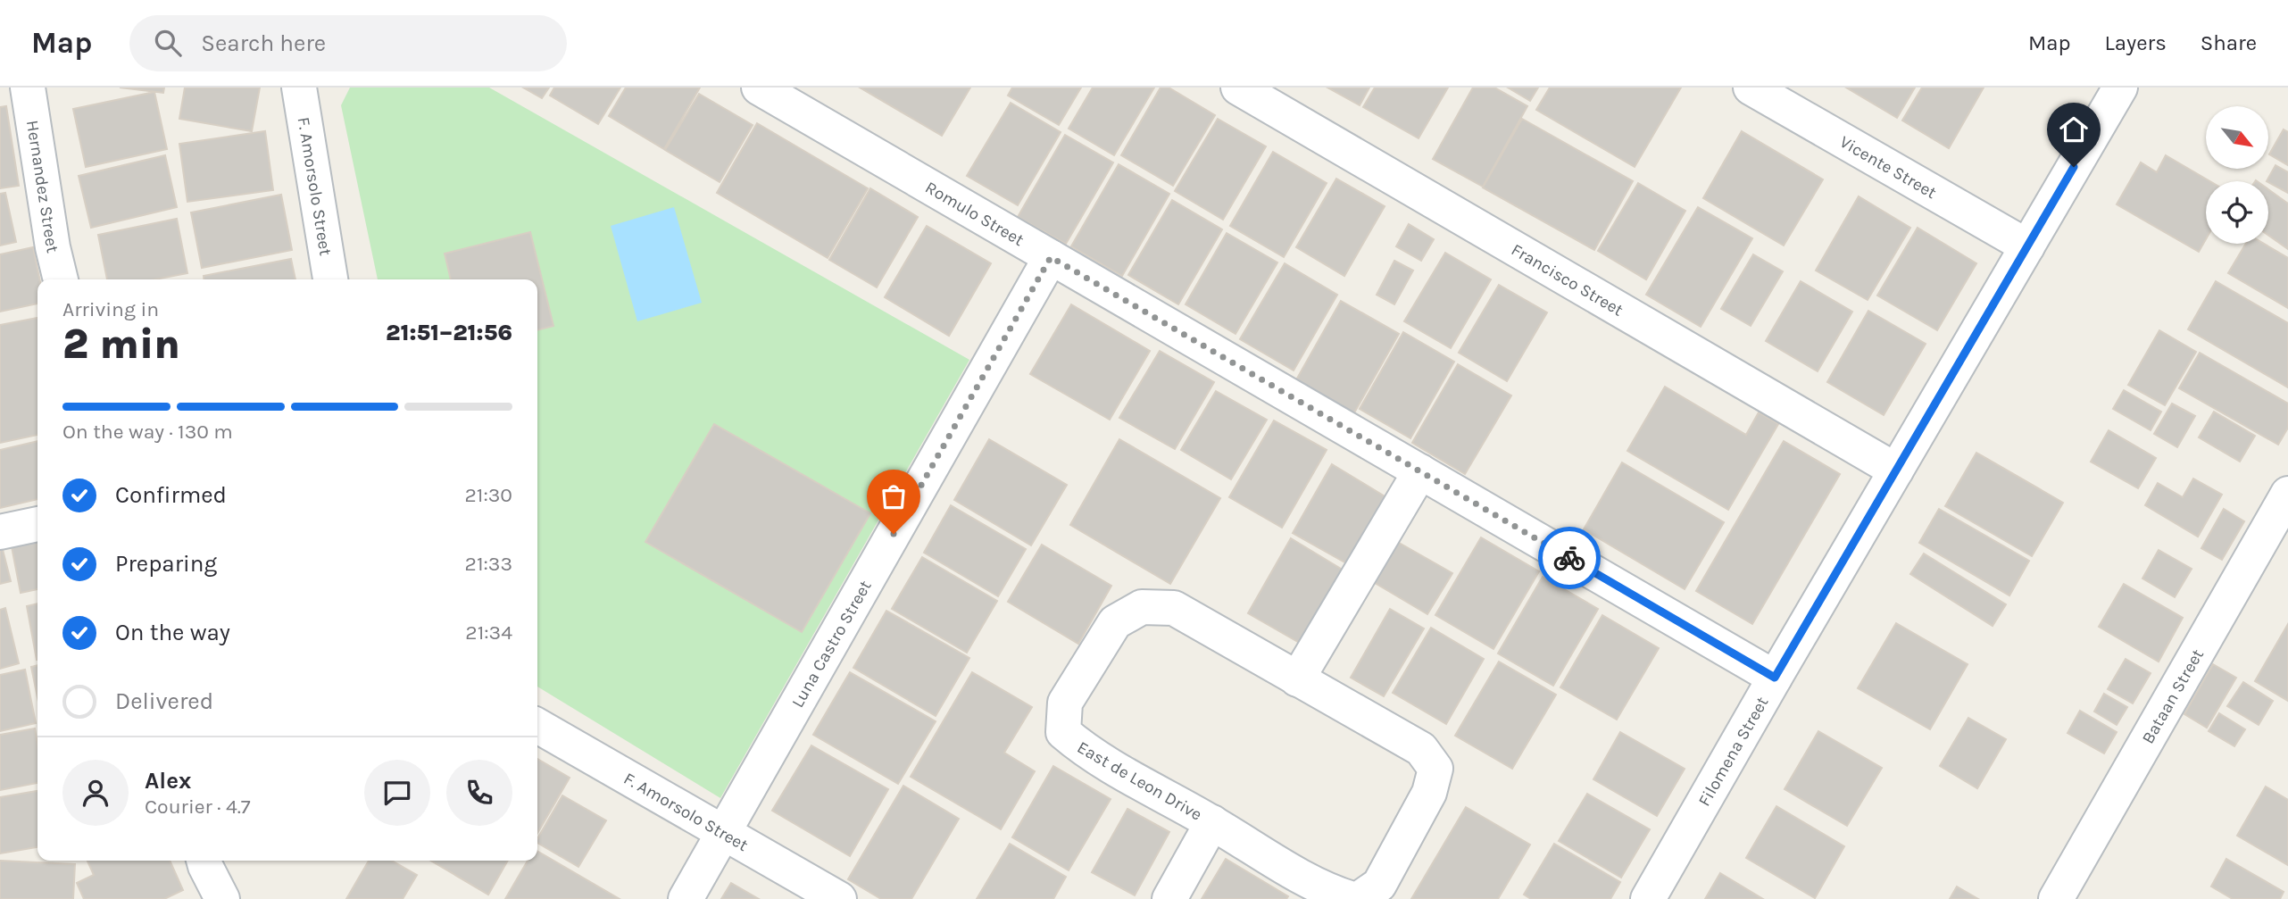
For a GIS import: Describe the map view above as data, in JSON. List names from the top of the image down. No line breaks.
{"streets":{"street":["Vicente Street","Hernandez Street","F. Amorsolo Street","Romulo Street","Francisco Street","Luna Castro Street","Bataan Street","Filomena Street","East de Leon Drive"]},"crossings":[["Vicente Street","Filomena Street"],["F. Amorsolo Street","Luna Castro Street"],["Romulo Street","Luna Castro Street"],["Romulo Street","Filomena Street"],["Francisco Street","Filomena Street"]],"north":"bottom right","page":{"header":"Map","search":"Search here","nav":["Map","Layers","Share"],"heading":["2 min","Arriving in","21:51–21:56"],"panel":["Alex","Courier · 4.7"],"bar":"On the way · 130 m","list":[["Confirmed","21:30"],["Preparing","21:33"],["On the way","21:34"],"Delivered"]}}
